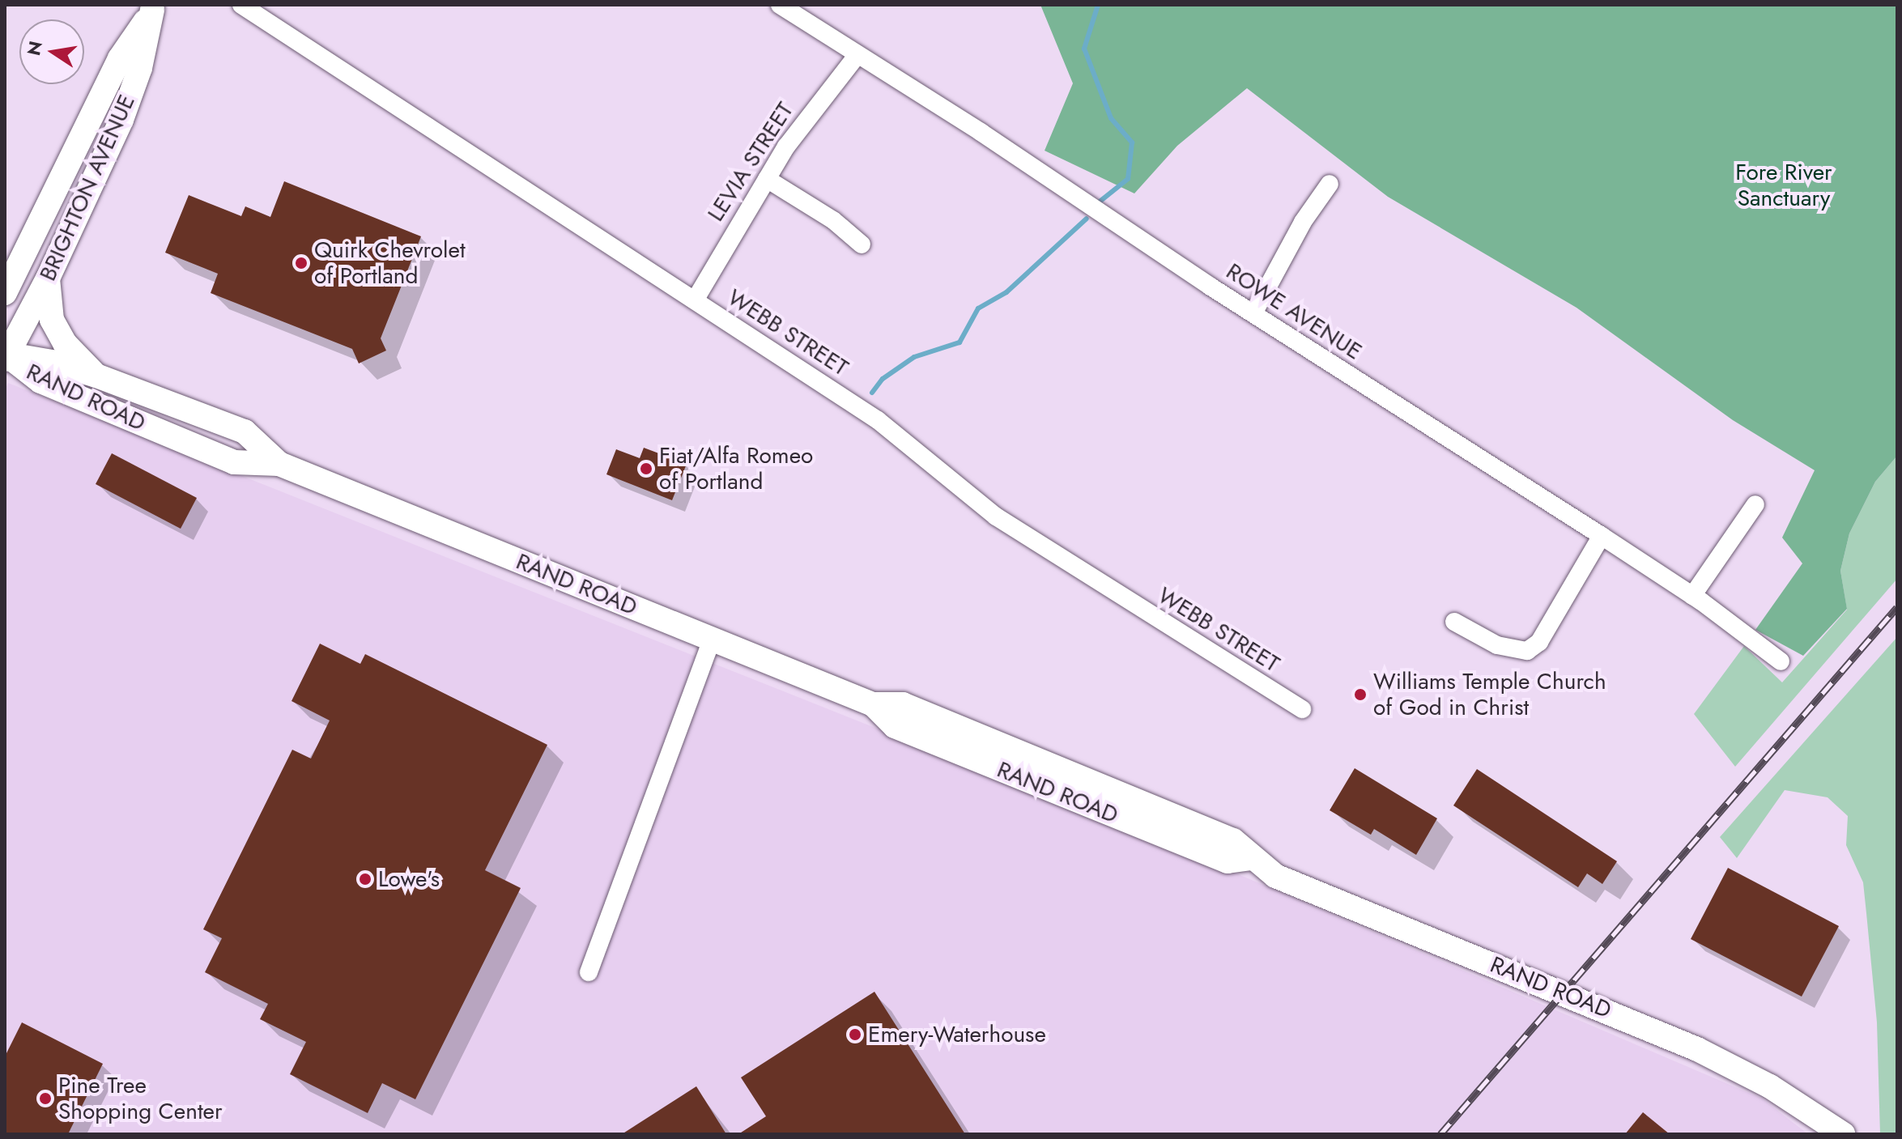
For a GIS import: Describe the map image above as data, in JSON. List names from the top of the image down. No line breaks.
{"streets":{"main road":["BRIGHTON AVENUE","RAND ROAD"],"street":["LEVIA STREET","ROWE AVENUE","WEBB STREET"]},"crossings":[["LEVIA STREET","ROWE AVENUE"],["LEVIA STREET","WEBB STREET"],["BRIGHTON AVENUE","RAND ROAD"]],"parks":["Fore River Sanctuary"],"places":["Quirk Chevrolet of Portland","Fiat/Alfa Romeo of Portland","Williams Temple Church of God in Christ","Lowe's","Emery-Waterhouse","Pine Tree Shopping Center"],"north":"left"}
